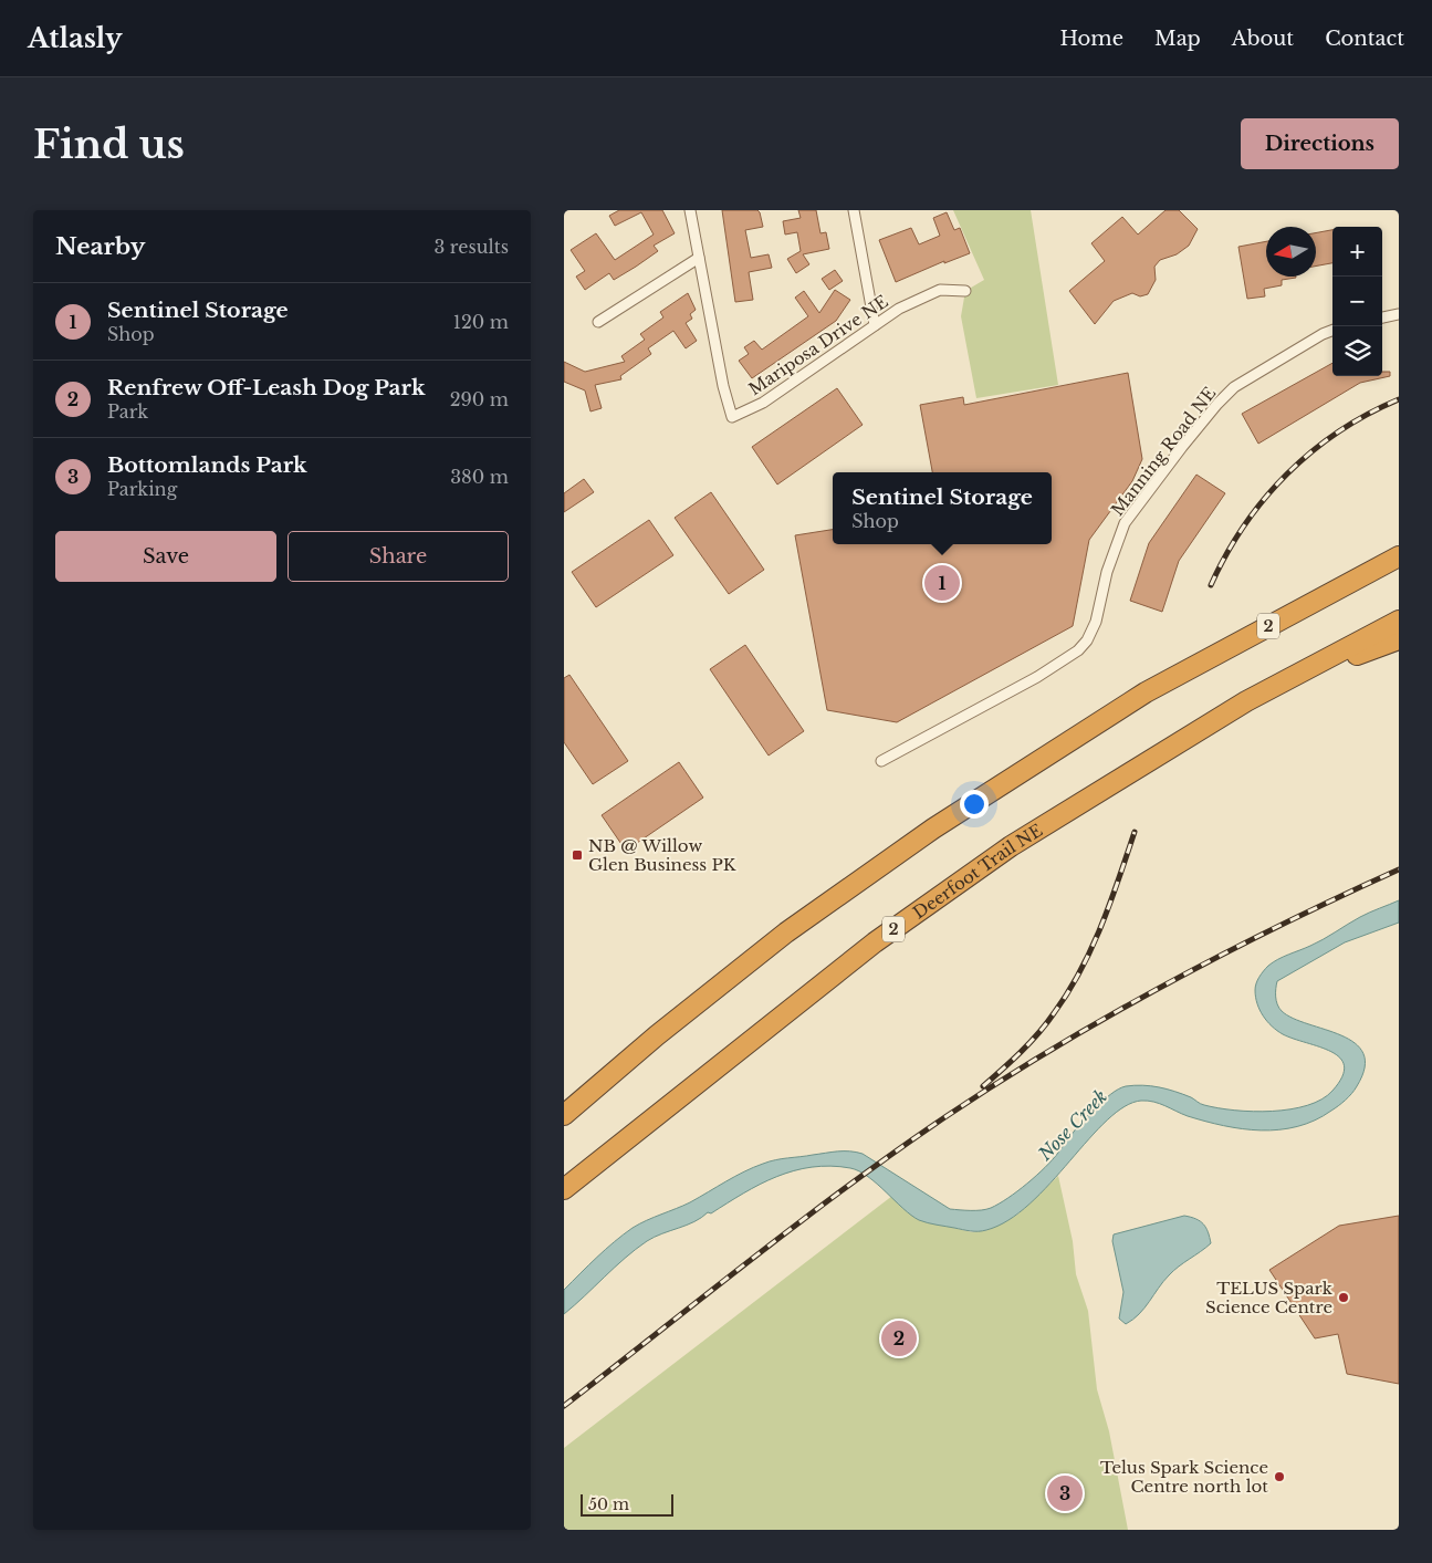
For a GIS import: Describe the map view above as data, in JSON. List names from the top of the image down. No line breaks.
{"streets":{"highway":["2","Deerfoot Trail NE"],"street":["Mariposa Drive NE","Manning Road NE"]},"water":["Nose Creek"],"places":{"transit":["NB @ Willow Glen Business PK"],"other":["TELUS Spark Science Centre","Telus Spark Science Centre north lot"]},"scale_bar":"50 m","north":"left","page":{"header":"Atlasly","nav":["Home","Map","About","Contact"],"buttons":["Directions",["Save","Share"]],"title":"Find us","heading":["Nearby","3 results"],"map_buttons":["+","−"],"list":[{"mark":"1","name":"Sentinel Storage","note":"Shop","value":"120 m"},{"mark":"2","name":"Renfrew Off-Leash Dog Park","note":"Park","value":"290 m"},{"mark":"3","name":"Bottomlands Park","note":"Parking","value":"380 m"}],"popup":["Sentinel Storage","Shop"],"pins":["1","2","3"],"scale":"50 m"}}
